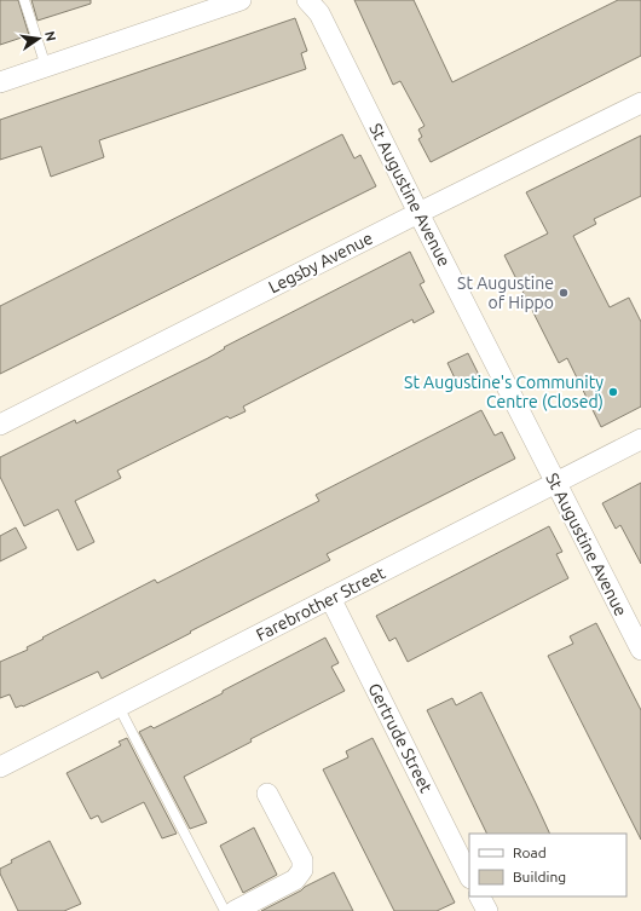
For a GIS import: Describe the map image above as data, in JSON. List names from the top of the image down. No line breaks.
{"streets":{"street":["St Augustine Avenue","Legsby Avenue","Farebrother Street","Gertrude Street"]},"crossings":[["St Augustine Avenue","Legsby Avenue"],["St Augustine Avenue","Farebrother Street"],["Farebrother Street","Gertrude Street"]],"places":["St Augustine of Hippo","St Augustine's Community Centre (Closed)"],"legend":["Road","Building"],"north":"right"}
